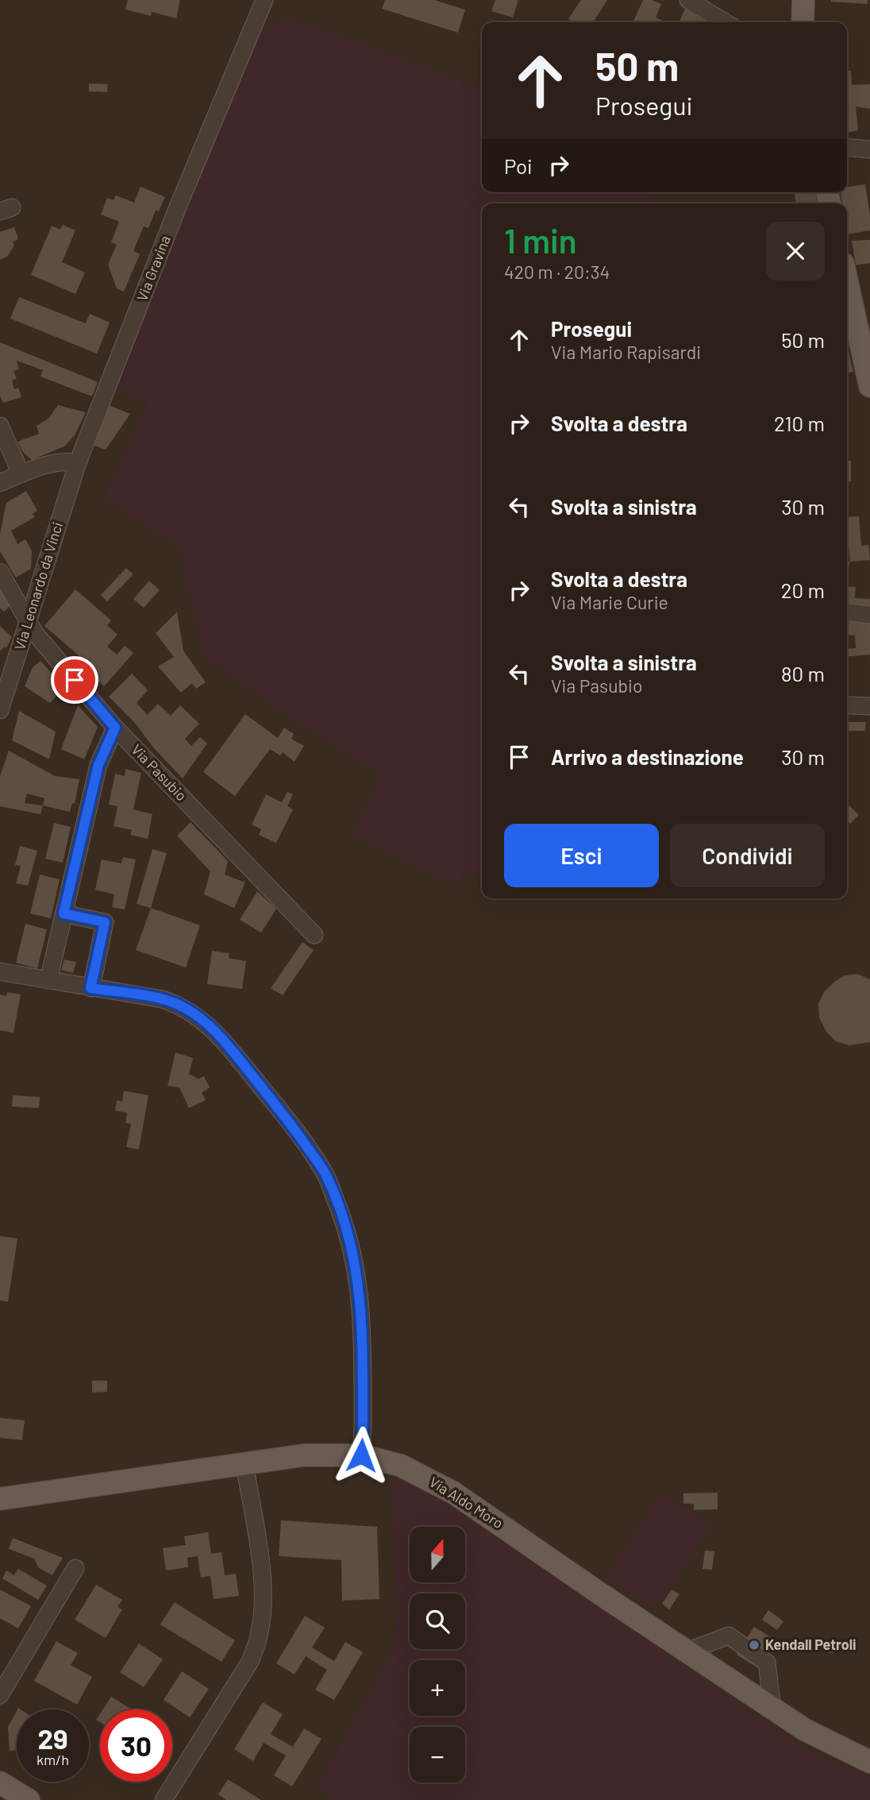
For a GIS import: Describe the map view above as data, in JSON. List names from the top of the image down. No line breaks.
{"streets":{"main road":["Via Aldo Moro"],"street":["Via Gravina","Via Leonardo da Vinci","Via Pasubio"]},"crossings":[["Via Gravina","Via Leonardo da Vinci"],["Via Leonardo da Vinci","Via Pasubio"]],"places":["Kendall Petroli"],"north":"top","page":{"turn":["50 m","Prosegui"],"then":"Poi","heading":["1 min","420 m · 20:34"],"list":[{"name":"Prosegui","note":"Via Mario Rapisardi","value":"50 m"},{"name":"Svolta a destra","value":"210 m"},{"name":"Svolta a sinistra","value":"30 m"},{"name":"Svolta a destra","note":"Via Marie Curie","value":"20 m"},{"name":"Svolta a sinistra","note":"Via Pasubio","value":"80 m"},{"name":"Arrivo a destinazione","value":"30 m"}],"buttons":["Esci","Condividi"],"map_buttons":["+","−"],"speed":"29 km/h","limit":"30"}}
